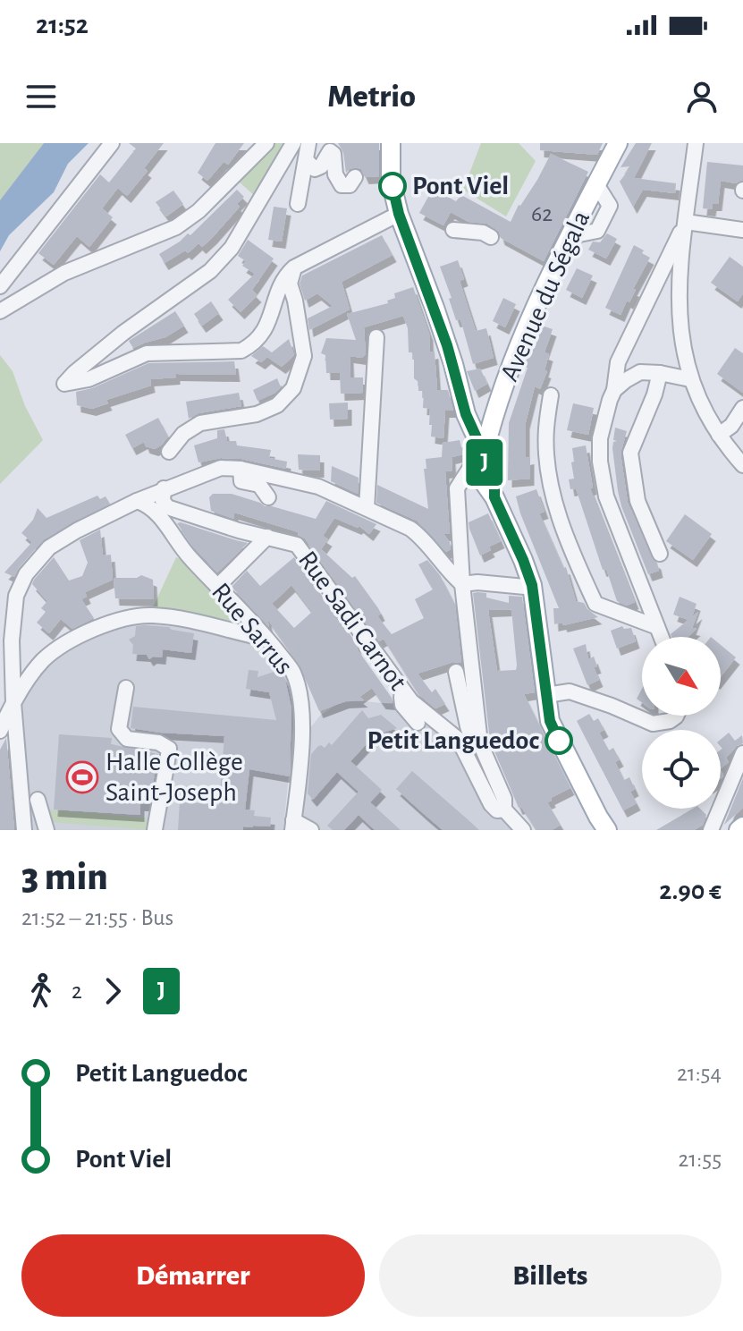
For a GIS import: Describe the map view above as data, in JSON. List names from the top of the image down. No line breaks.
{"streets":{"main road":["Avenue du Ségala"],"street":["Rue Sadi Carnot","Rue Sarrus"]},"crossings":[["Rue Sadi Carnot","Rue Sarrus"]],"places":{"other":["Pont Viel","Petit Languedoc"],"sports":["Halle Collège Saint-Joseph"]},"lines":["bus line J"],"house_numbers":["62"],"north":"bottom right","page":{"status":"21:52","header":"Metrio","on_map":"J","heading":["3 min","21:52 – 21:55 · Bus","2.90 €"],"legs":["2","J"],"list":[{"name":"Petit Languedoc","value":"21:54"},{"name":"Pont Viel","value":"21:55"}],"buttons":["Démarrer","Billets"]}}
